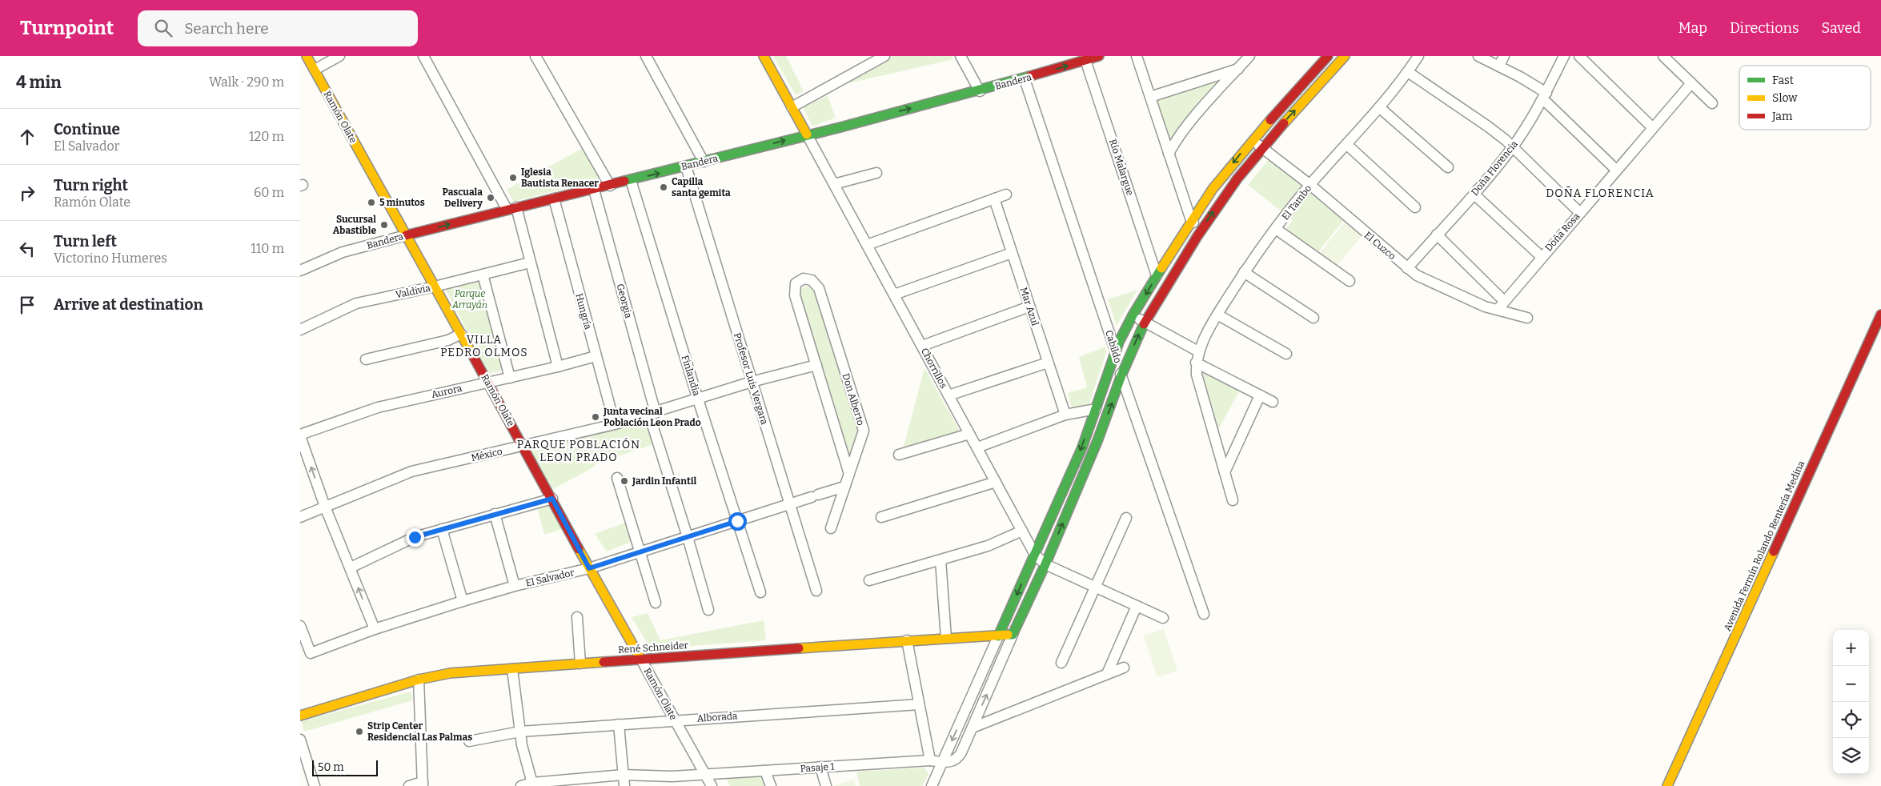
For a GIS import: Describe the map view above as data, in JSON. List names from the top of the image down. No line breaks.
{"streets":{"street":["Bandera","Ramón Olate","Río Malargue","Doña Florencia","El Tambo","Doña Rosa","El Cuzco","Valdivia","Georgia","Mar Azul","Hungría","Cabildo","Chorrillos","Finlandia","Profesor Luis Vergara","Aurora","Don Alberto","México","Avenida Fermín Rolando Rentería Medina","El Salvador","René Schneider","Alborada","Pasaje 1"]},"crossings":[["Bandera","Ramón Olate"],["Bandera","Río Malargue"],["Bandera","Georgia"],["Bandera","Hungría"],["Bandera","Cabildo"],["Bandera","Chorrillos"],["Bandera","Finlandia"],["Bandera","Profesor Luis Vergara"],["Ramón Olate","Valdivia"],["Ramón Olate","Aurora"],["Ramón Olate","México"],["Ramón Olate","El Salvador"],["Ramón Olate","René Schneider"],["Ramón Olate","Alborada"],["Ramón Olate","Pasaje 1"],["Doña Florencia","El Cuzco"],["El Tambo","El Cuzco"],["Doña Rosa","El Cuzco"],["Georgia","México"],["Georgia","El Salvador"],["Hungría","Aurora"],["Hungría","México"],["Finlandia","México"],["Finlandia","El Salvador"],["Profesor Luis Vergara","México"],["Profesor Luis Vergara","El Salvador"],["Don Alberto","México"],["Don Alberto","El Salvador"]],"one_way":["Bandera"],"districts":["DOÑA FLORENCIA","VILLA PEDRO OLMOS","PARQUE POBLACIÓN LEON PRADO"],"parks":["Parque Arrayán"],"places":["Iglesia Bautista Renacer","Capilla santa gemita","Pascuala Delivery","5 minutos","Sucursal Abastible","Junta vecinal Población Leon Prado","Jardin Infantil","Strip Center Residencial Las Palmas"],"legend":["Fast","Slow","Jam"],"scale_bar":"50 m","page":{"header":"Turnpoint","search":"Search here","nav":["Map","Directions","Saved"],"heading":["4 min","Walk · 290 m"],"list":[["Continue","El Salvador","120 m"],["Turn right","Ramón Olate","60 m"],["Turn left","Victorino Humeres","110 m"],"Arrive at destination"],"map_buttons":["+","−"],"scale":"50 m"}}
